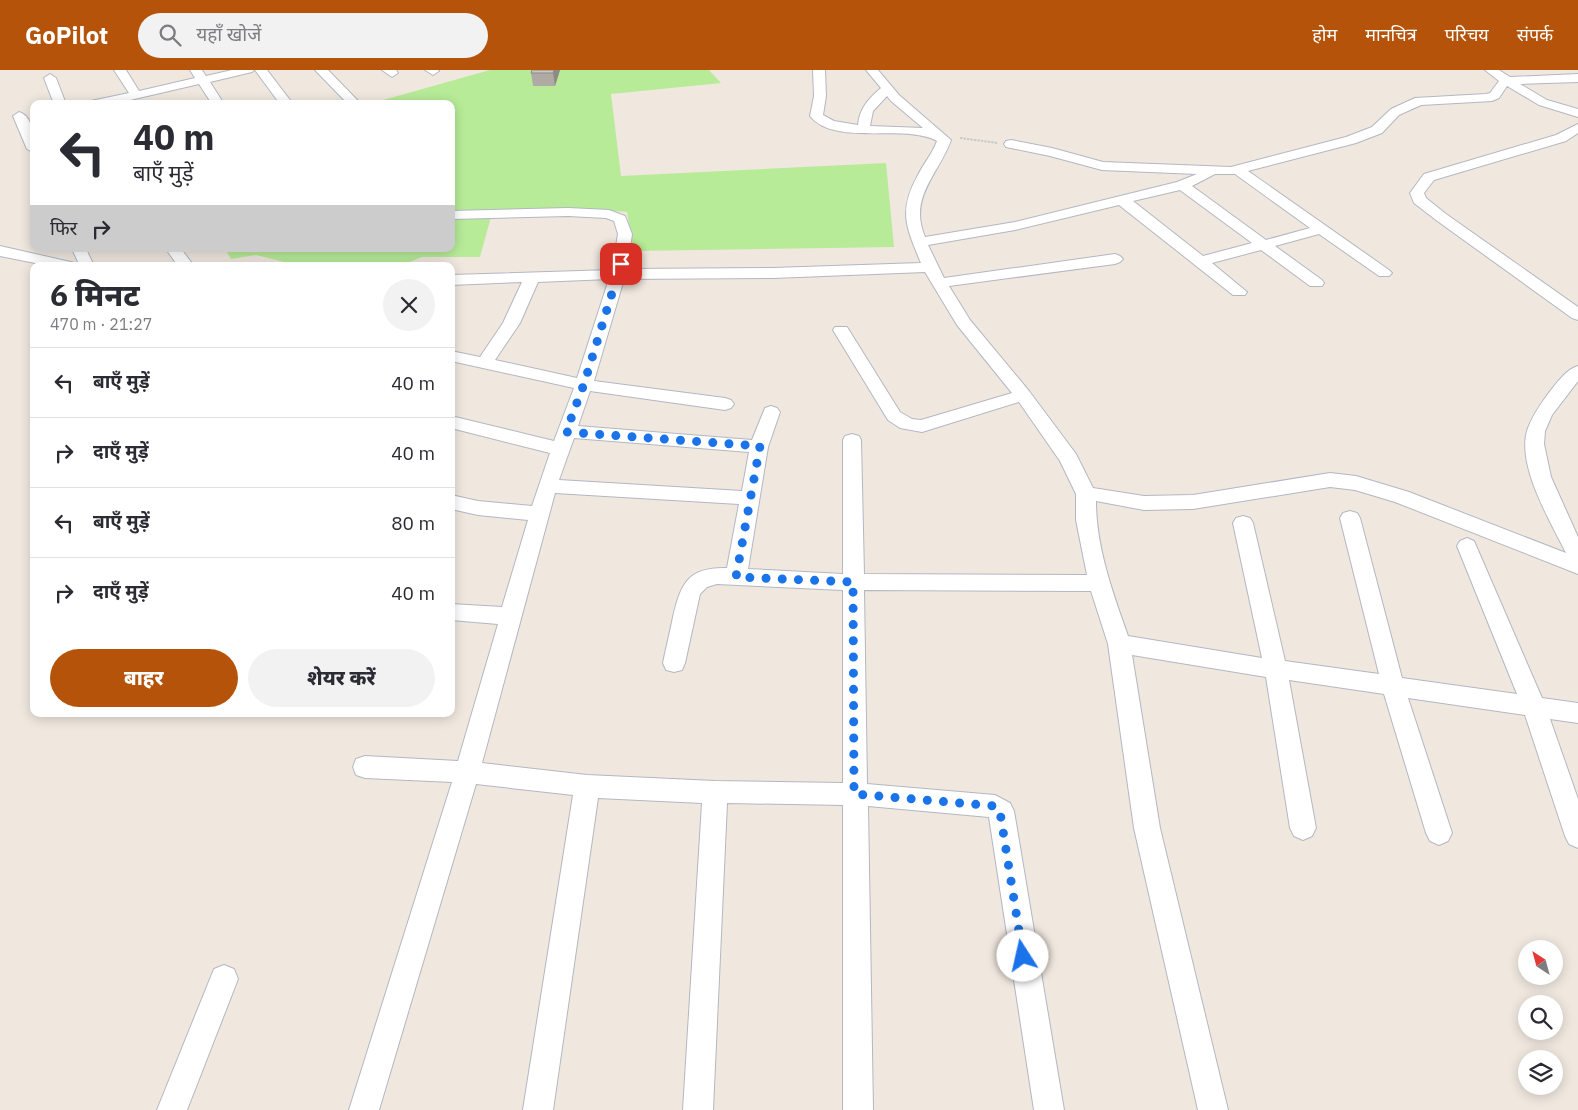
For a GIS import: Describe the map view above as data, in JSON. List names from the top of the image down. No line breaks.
{"north":"top left","page":{"header":"GoPilot","search":"यहाँ खोजें","nav":["होम","मानचित्र","परिचय","संपर्क"],"turn":["40 m","बाएँ मुड़ें"],"then":"फिर","heading":["6 मिनट","470 m · 21:27"],"list":[{"name":"बाएँ मुड़ें","value":"40 m"},{"name":"दाएँ मुड़ें","value":"40 m"},{"name":"बाएँ मुड़ें","value":"80 m"},{"name":"दाएँ मुड़ें","value":"40 m"}],"buttons":["बाहर","शेयर करें"]}}
